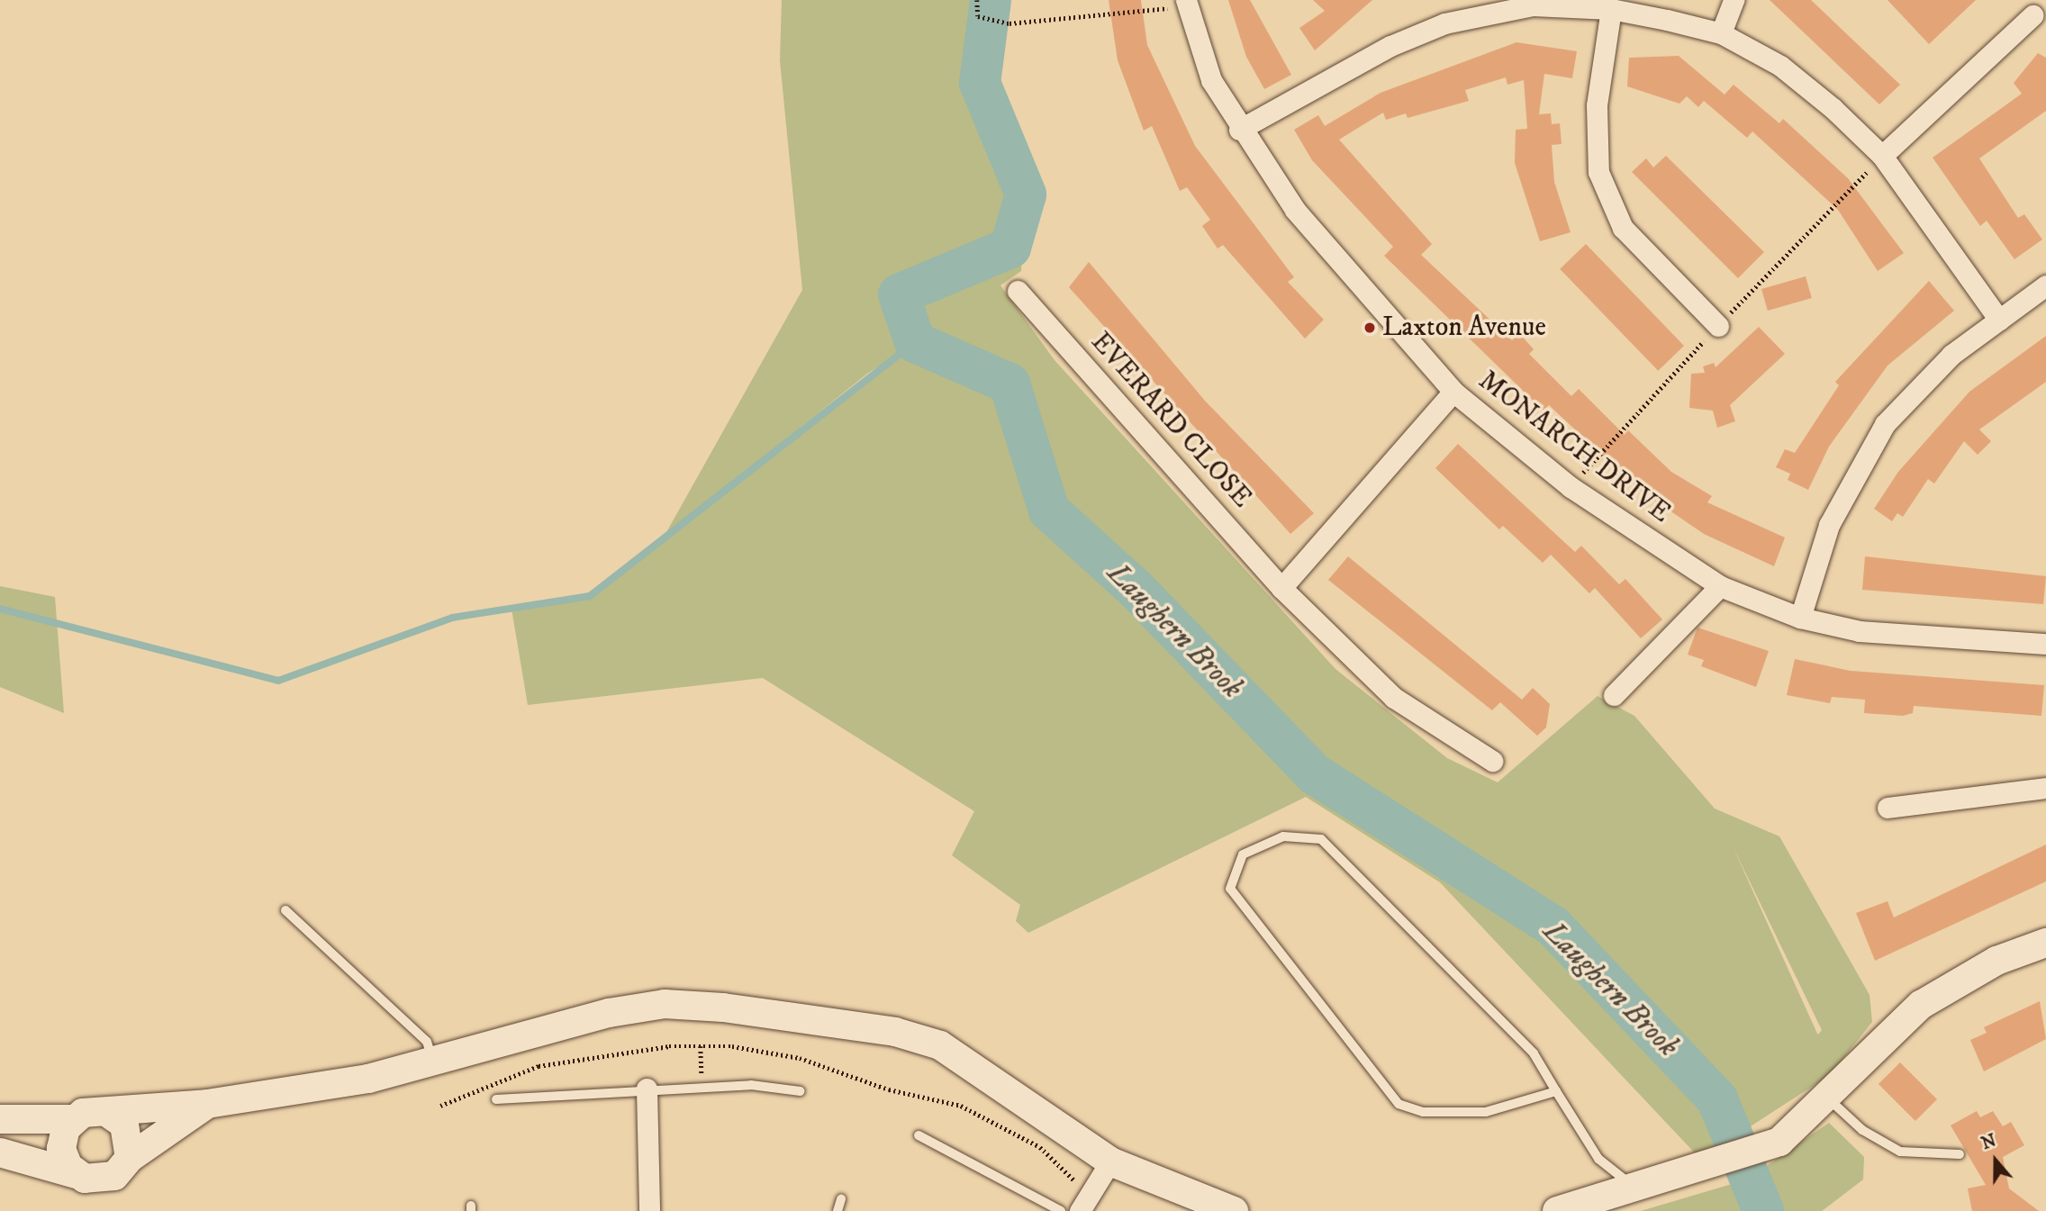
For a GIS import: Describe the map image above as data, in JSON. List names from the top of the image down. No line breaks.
{"streets":{"street":["EVERARD CLOSE","MONARCH DRIVE"]},"water":["Laughern Brook"],"places":["Laxton Avenue"],"north":"top"}
